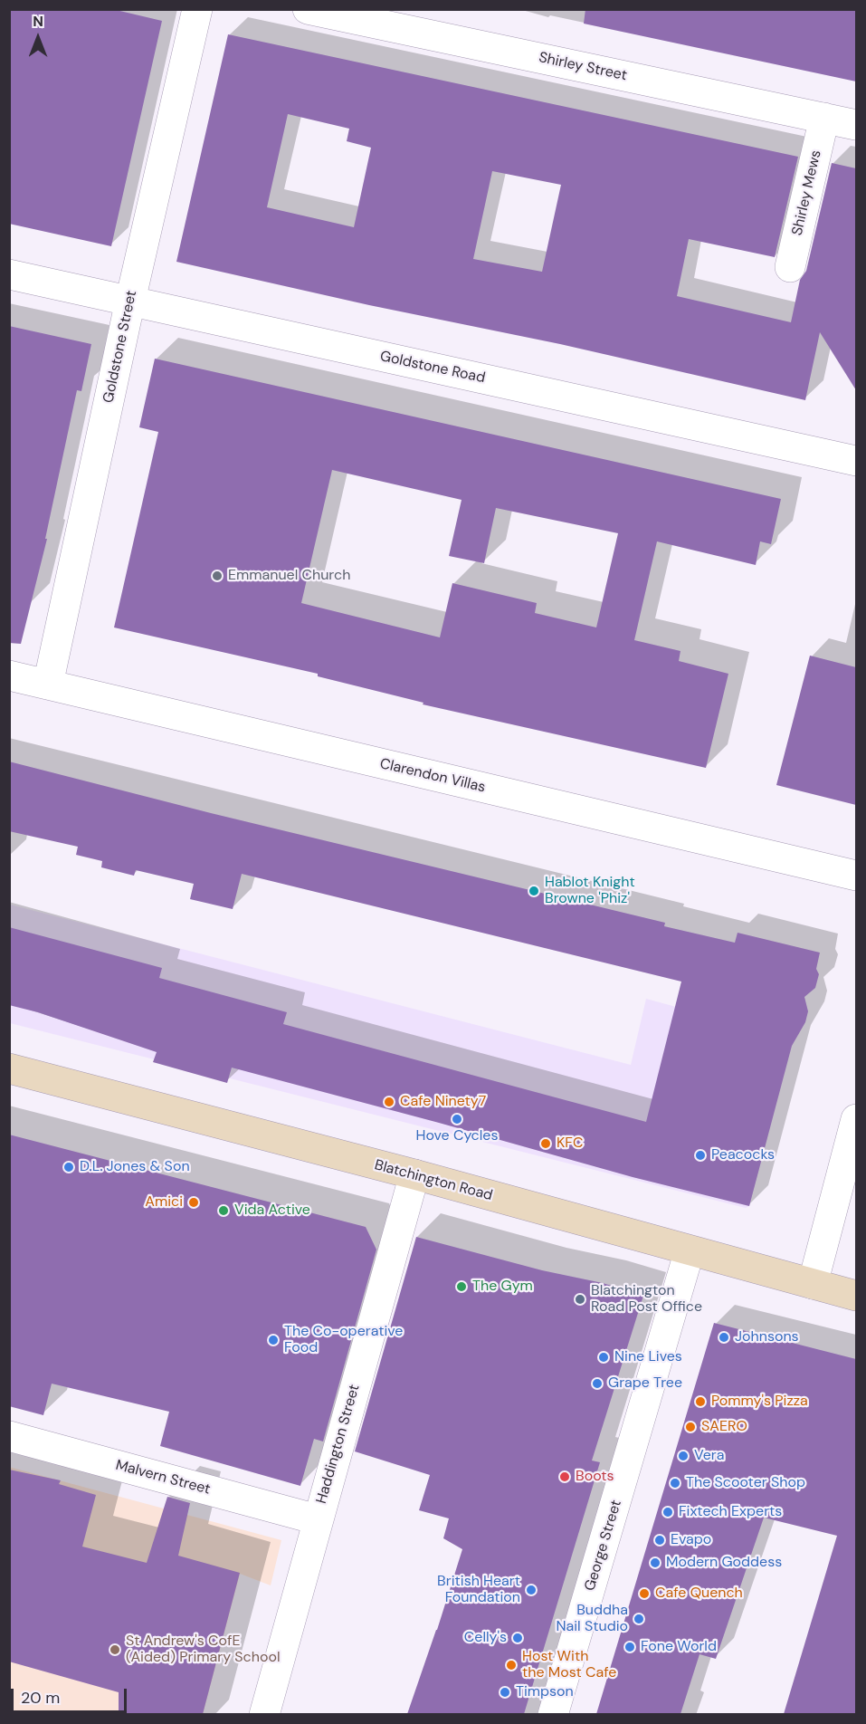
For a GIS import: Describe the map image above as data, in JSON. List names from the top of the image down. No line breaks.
{"streets":{"street":["Shirley Street","Shirley Mews","Goldstone Street","Goldstone Road","Clarendon Villas","Blatchington Road","Haddington Street","Malvern Street","George Street"]},"crossings":[["Shirley Street","Shirley Mews"],["Goldstone Street","Goldstone Road"],["Goldstone Street","Clarendon Villas"],["Blatchington Road","Haddington Street"],["Blatchington Road","George Street"],["Haddington Street","Malvern Street"]],"places":["Emmanuel Church","Hablot Knight Browne 'Phiz'","Cafe Ninety7","Hove Cycles","KFC","Peacocks","D.L. Jones & Son","Amici","Vida Active","The Gym","Blatchington Road Post Office","Johnsons","The Co-operative Food","Nine Lives","Grape Tree","Pommy's Pizza","SAERO","Vera","Boots","The Scooter Shop","Fixtech Experts","Evapo","Modern Goddess","British Heart Foundation","Cafe Quench","Buddha Nail Studio","Celly's","Fone World","St Andrew's CofE (Aided) Primary School","Host With the Most Cafe","Timpson"],"scale_bar":"20 m","north":"top"}
